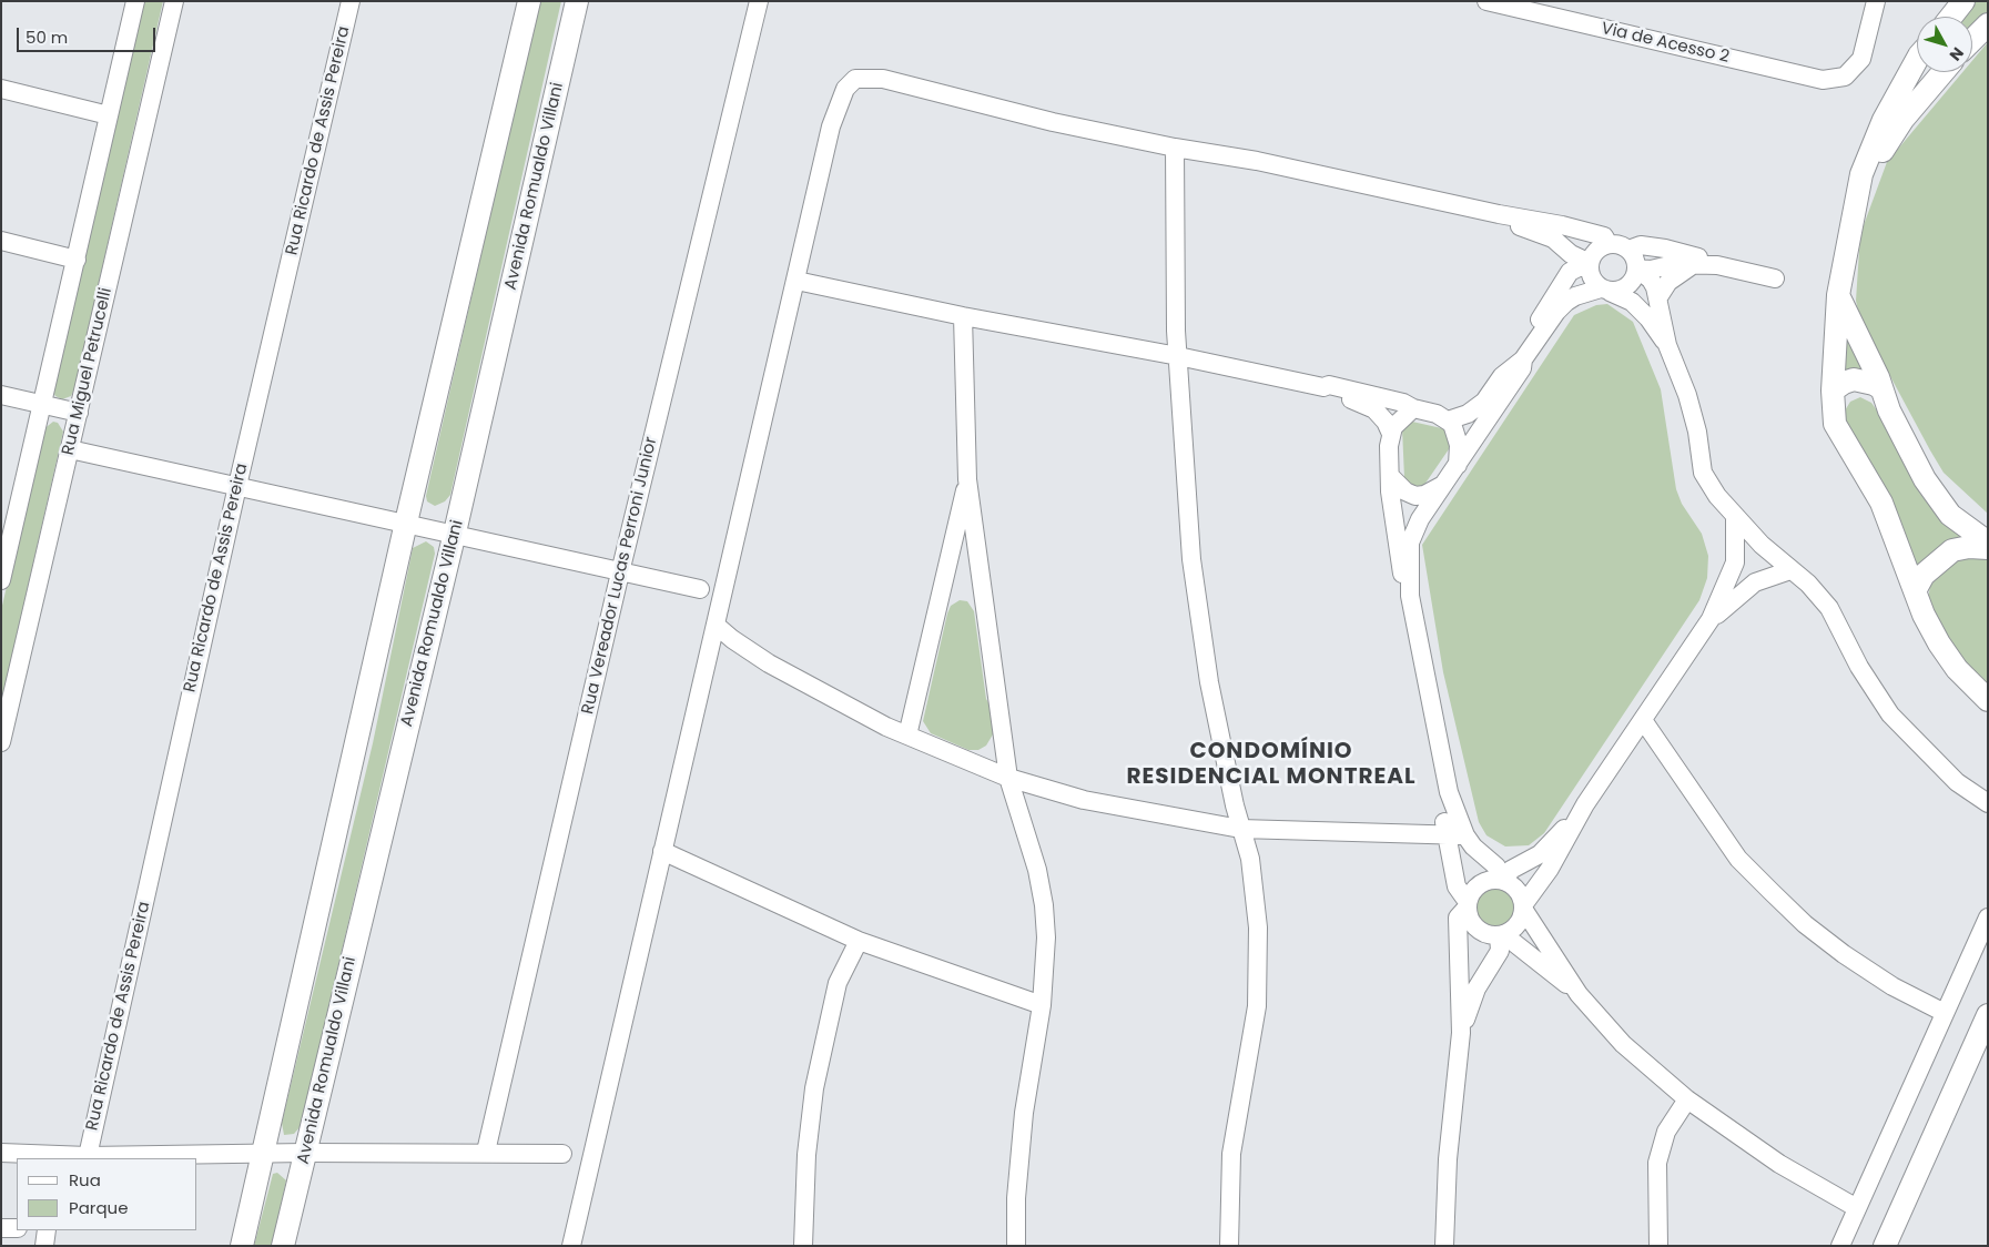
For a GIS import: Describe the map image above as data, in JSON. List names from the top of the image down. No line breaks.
{"streets":{"street":["Via de Acesso 2","Rua Ricardo de Assis Pereira","Avenida Romualdo Villani","Rua Miguel Petrucelli","Rua Vereador Lucas Perroni Junior"]},"districts":["CONDOMÍNIO RESIDENCIAL MONTREAL"],"legend":["Rua","Parque"],"scale_bar":"50 m","north":"bottom right"}
